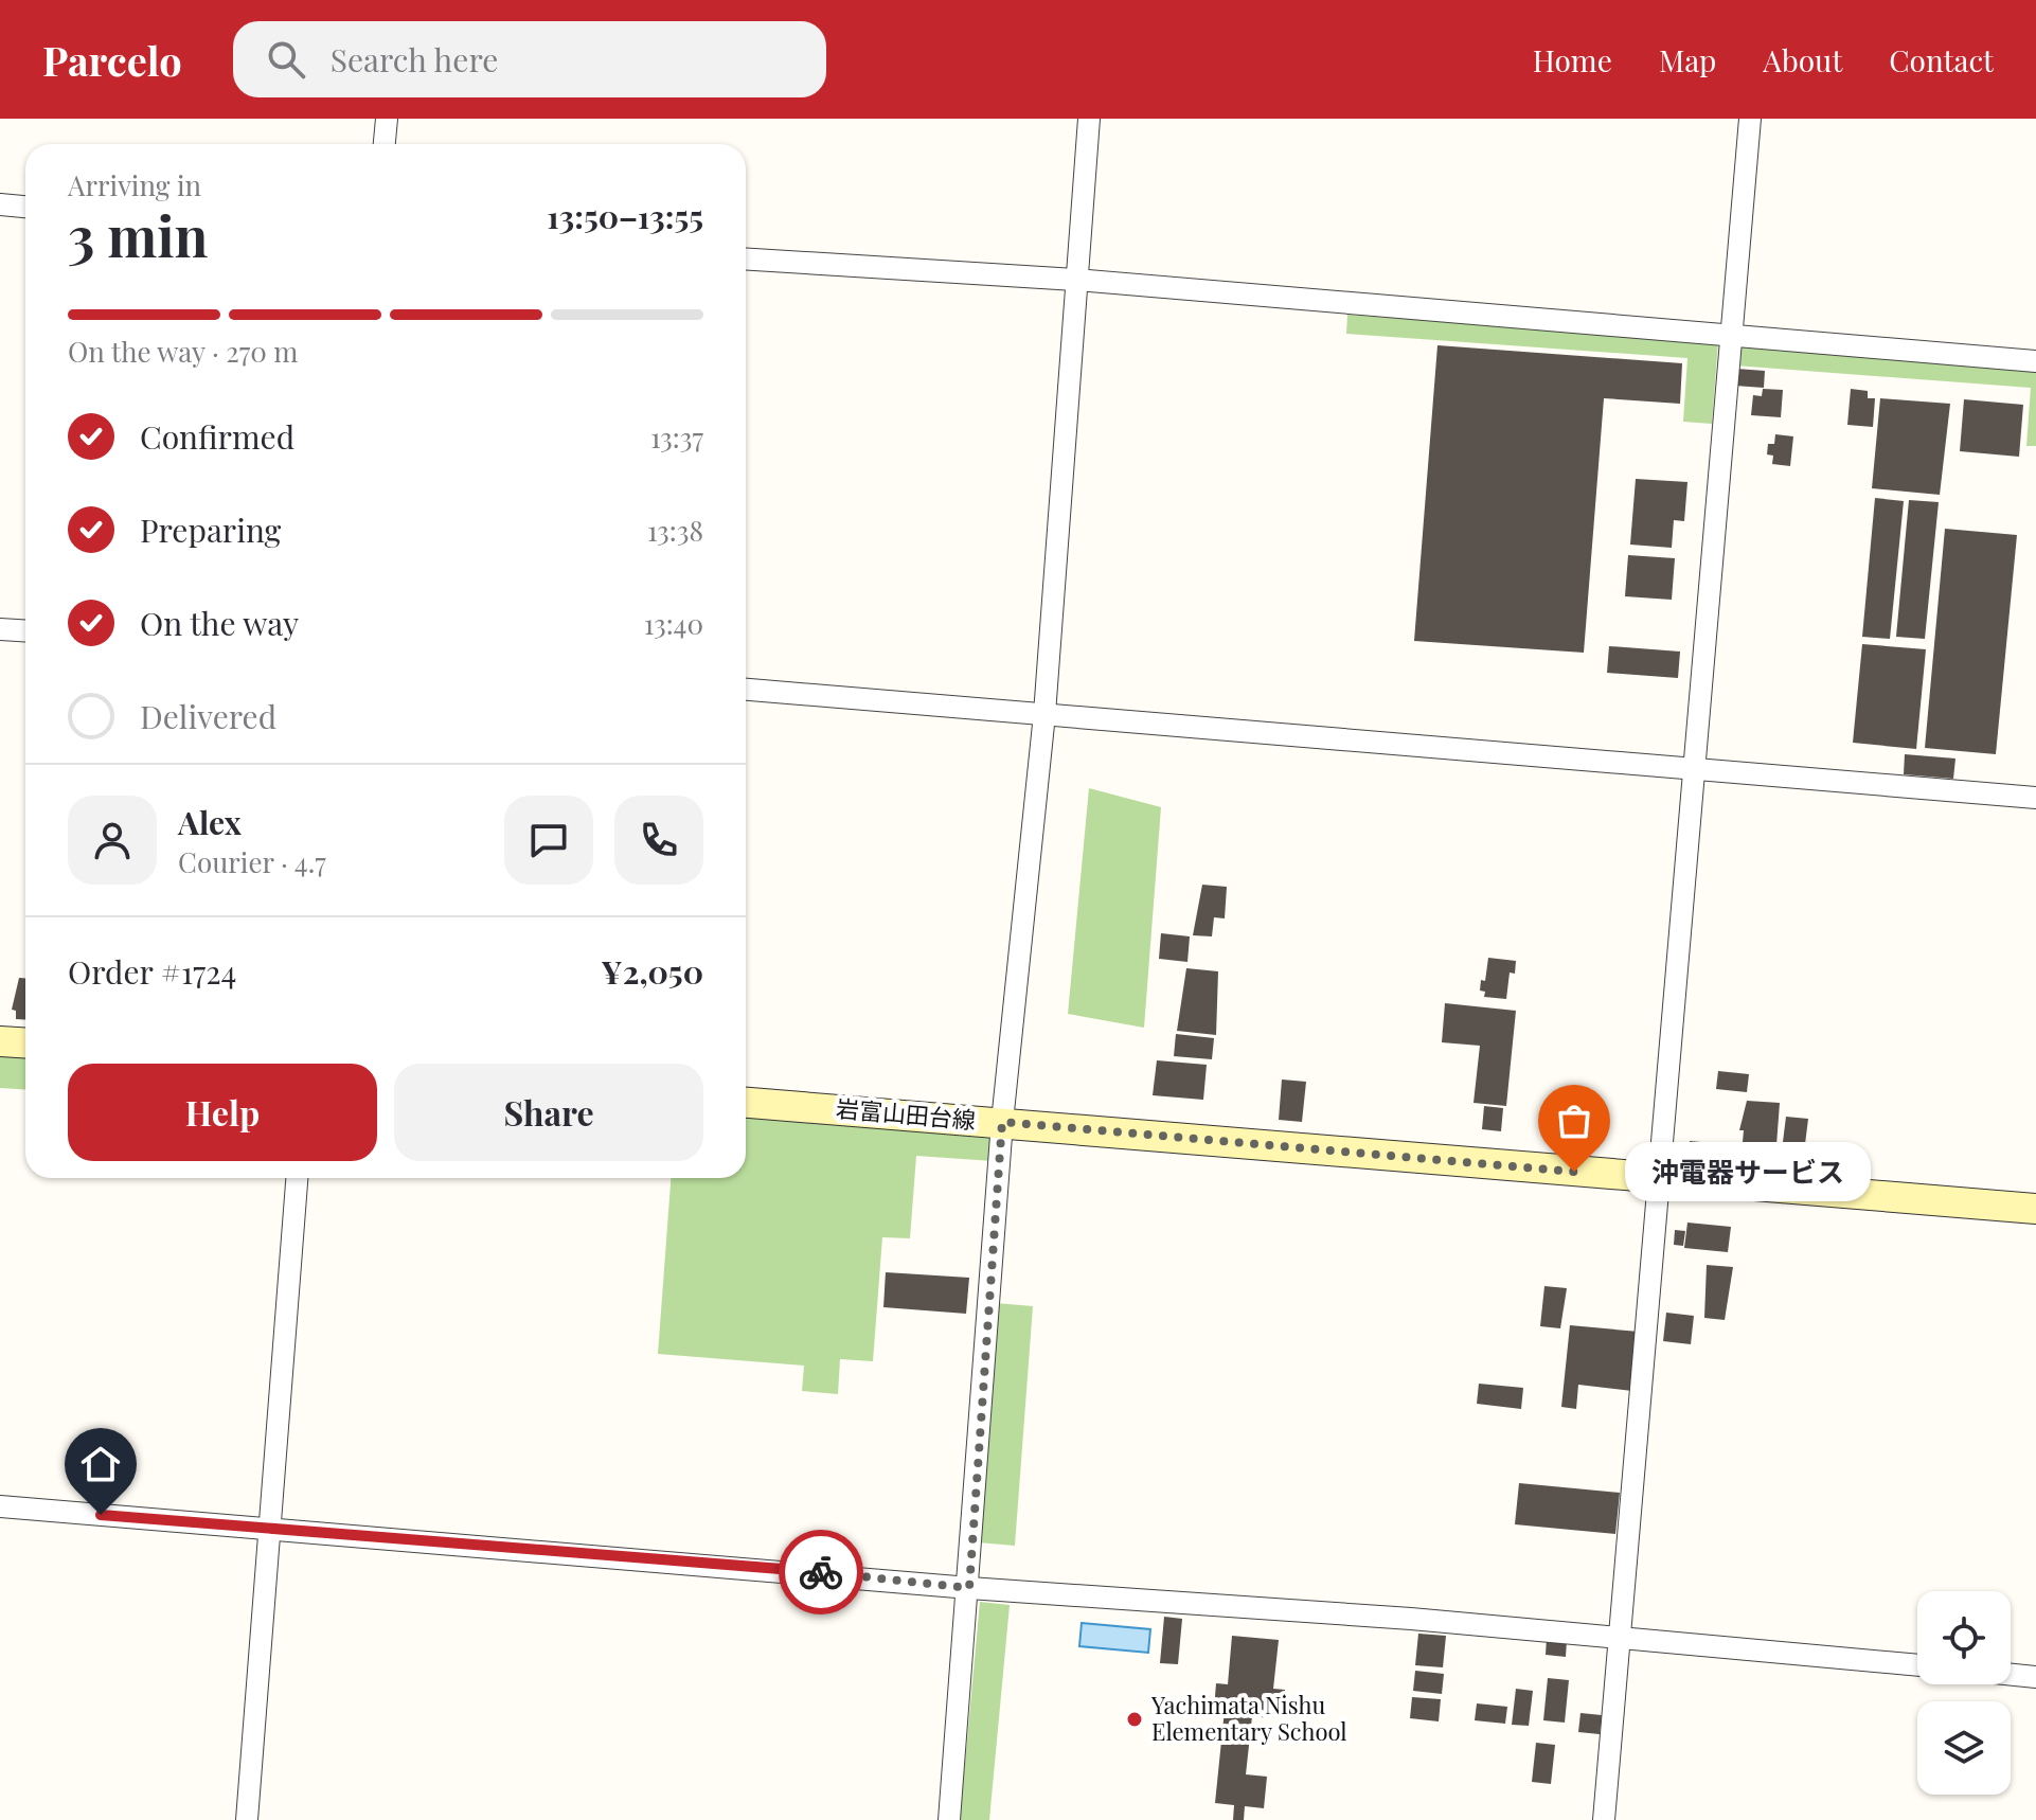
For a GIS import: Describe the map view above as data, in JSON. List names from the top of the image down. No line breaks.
{"streets":{"main road":["岩富山田台線"]},"places":["沖電器サービス","Yachimata Nishu Elementary School"],"page":{"header":"Parcelo","search":"Search here","nav":["Home","Map","About","Contact"],"heading":["3 min","Arriving in","13:50–13:55"],"panel":["Alex","Courier · 4.7","Order #1724","¥2,050"],"bar":"On the way · 270 m","list":[["Confirmed","13:37"],["Preparing","13:38"],["On the way","13:40"],"Delivered"],"buttons":["Help","Share"],"bubble":"沖電器サービス"}}
